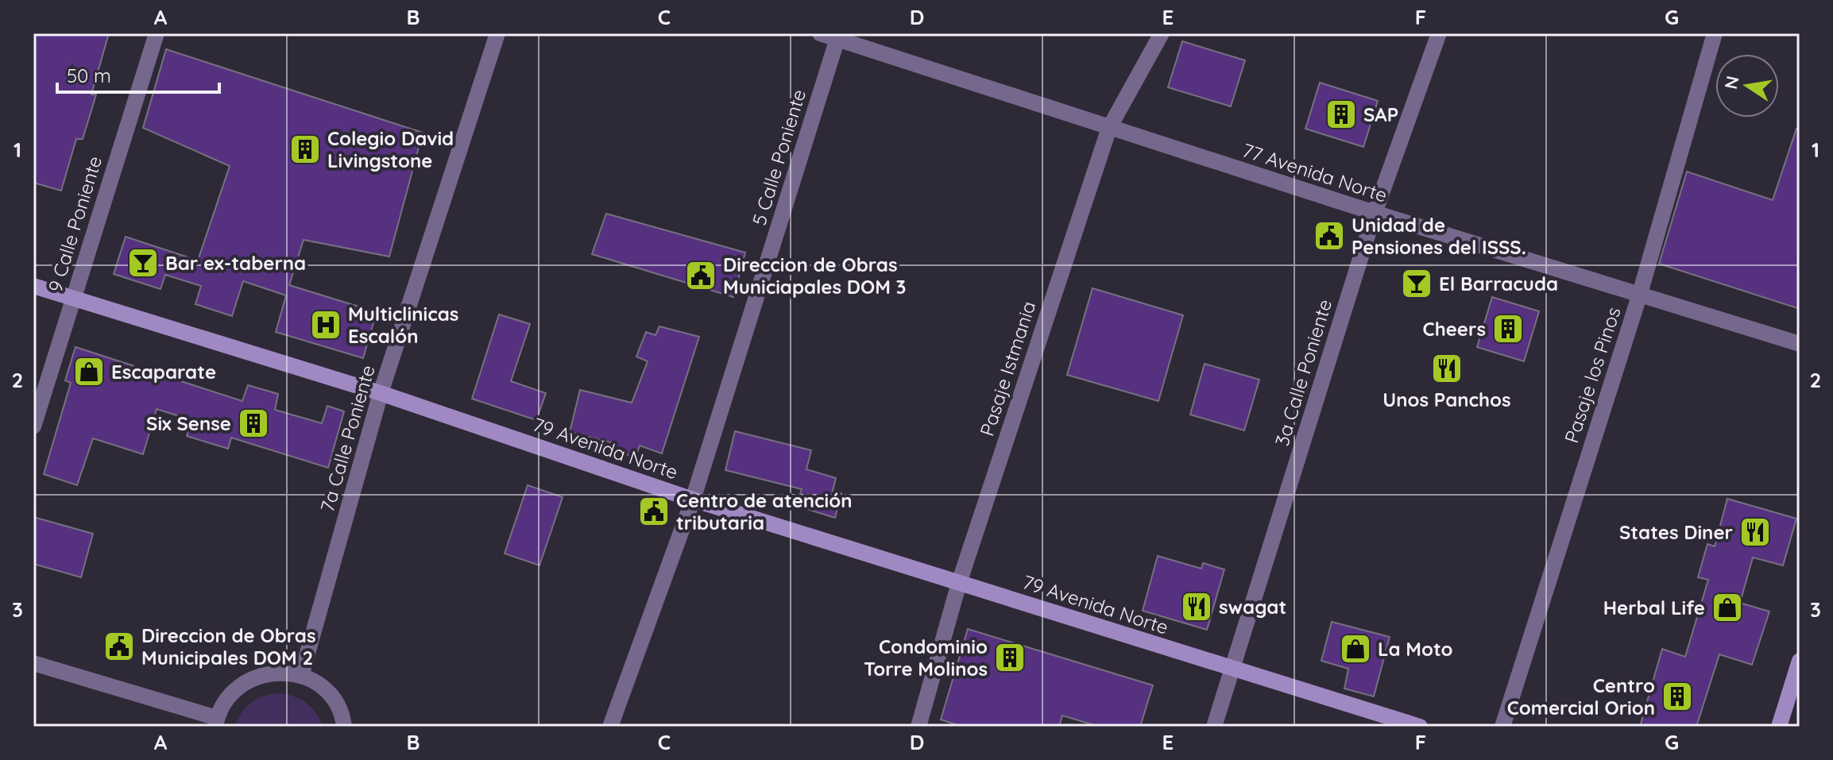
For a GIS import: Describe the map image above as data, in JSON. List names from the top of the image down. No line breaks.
{"streets":{"main road":["79 Avenida Norte"],"street":["5 Calle Poniente","77 Avenida Norte","9 Calle Poniente","Pasaje Istmania","3a Calle Poniente","Pasaje los Pinos","7a Calle Poniente"]},"crossings":[["5 Calle Poniente","77 Avenida Norte"],["5 Calle Poniente","79 Avenida Norte"],["77 Avenida Norte","Pasaje Istmania"],["77 Avenida Norte","3a Calle Poniente"],["77 Avenida Norte","Pasaje los Pinos"],["9 Calle Poniente","79 Avenida Norte"],["Pasaje Istmania","79 Avenida Norte"],["3a Calle Poniente","79 Avenida Norte"],["7a Calle Poniente","79 Avenida Norte"]],"places":{"building":["SAP","Colegio David Livingstone","Cheers","Six Sense","Condominio Torre Molinos","Centro Comercial Orion"],"public building":["Unidad de Pensiones del ISSS.","Direccion de Obras Municiapales DOM 3","Centro de atención tributaria","Direccion de Obras Municipales DOM 2"],"bar":["Bar ex-taberna","El Barracuda"],"hospital":["Multiclinicas Escalón"],"restaurant":["Unos Panchos","States Diner","swagat"],"shop":["Escaparate","Herbal Life","La Moto"]},"scale_bar":"50 m","north":"left","grid":{"columns":["A","B","C","D","E","F","G"],"rows":["1","2","3"]}}
